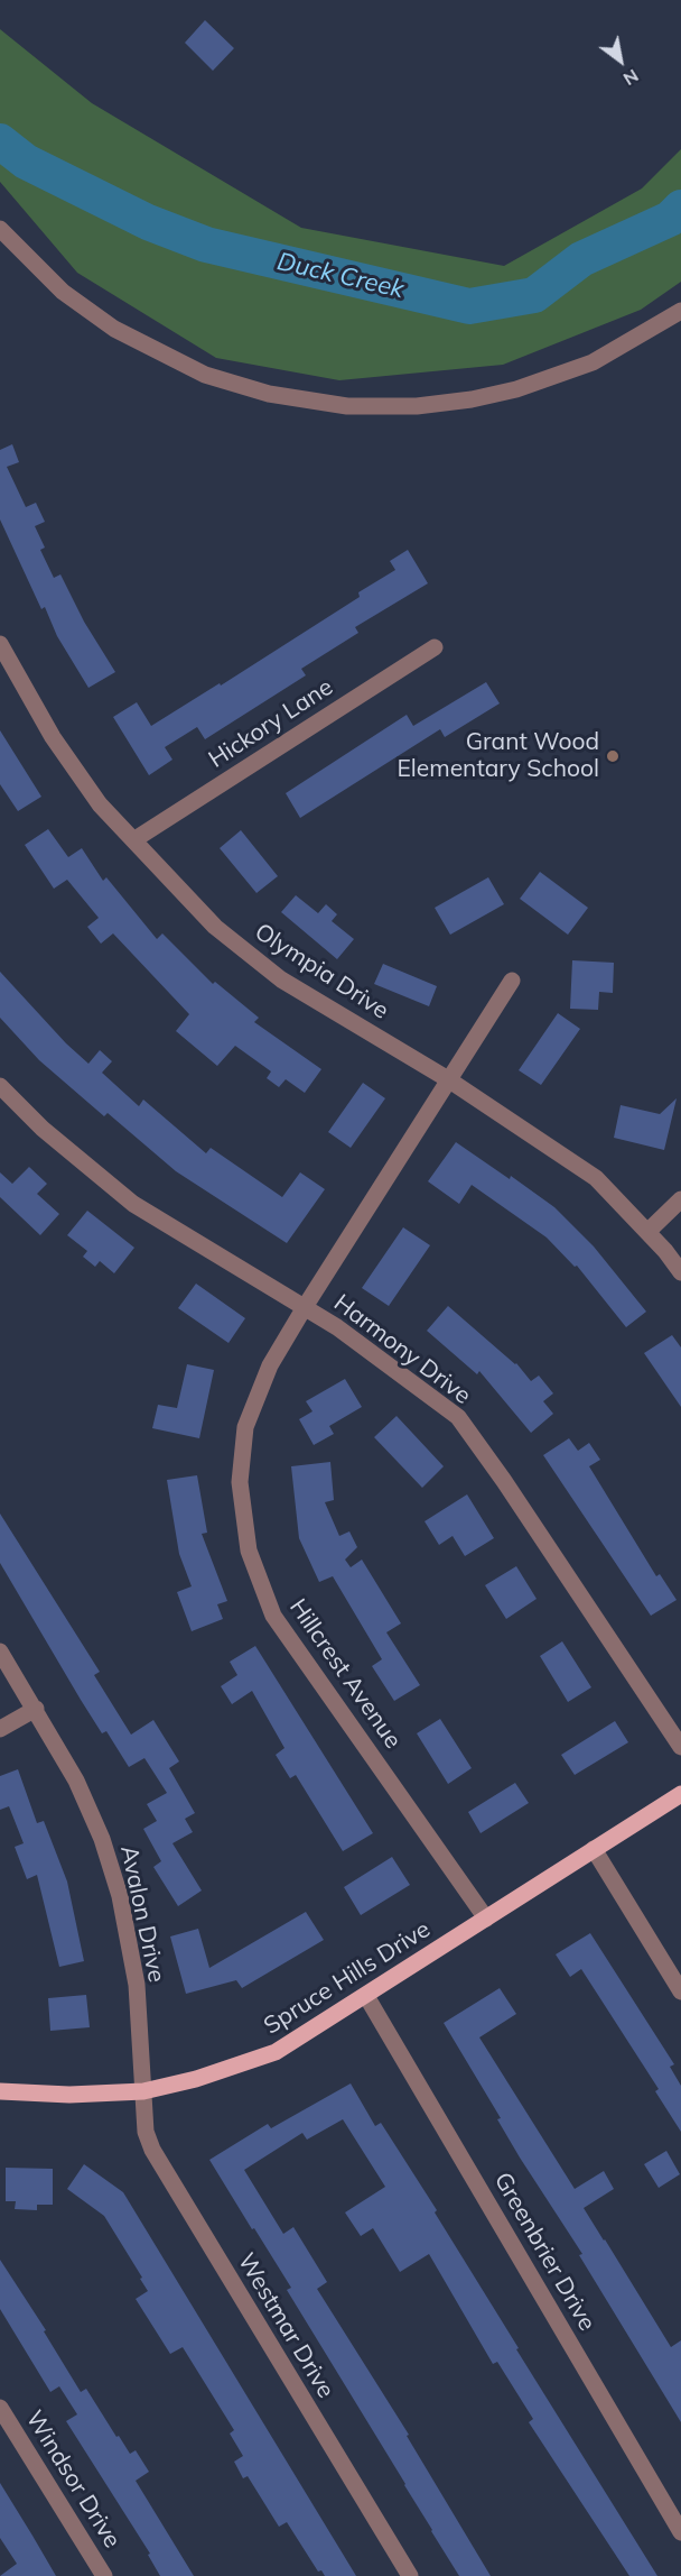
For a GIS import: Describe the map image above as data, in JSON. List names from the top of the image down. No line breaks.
{"streets":{"main road":["Spruce Hills Drive"],"street":["Hickory Lane","Olympia Drive","Harmony Drive","Hillcrest Avenue","Avalon Drive","Greenbrier Drive","Westmar Drive","Windsor Drive"]},"crossings":[["Hickory Lane","Olympia Drive"],["Olympia Drive","Hillcrest Avenue"],["Harmony Drive","Hillcrest Avenue"],["Hillcrest Avenue","Spruce Hills Drive"],["Avalon Drive","Spruce Hills Drive"],["Avalon Drive","Westmar Drive"],["Spruce Hills Drive","Greenbrier Drive"],["Spruce Hills Drive","Westmar Drive"]],"water":["Duck Creek"],"places":["Grant Wood Elementary School"],"north":"bottom right"}
